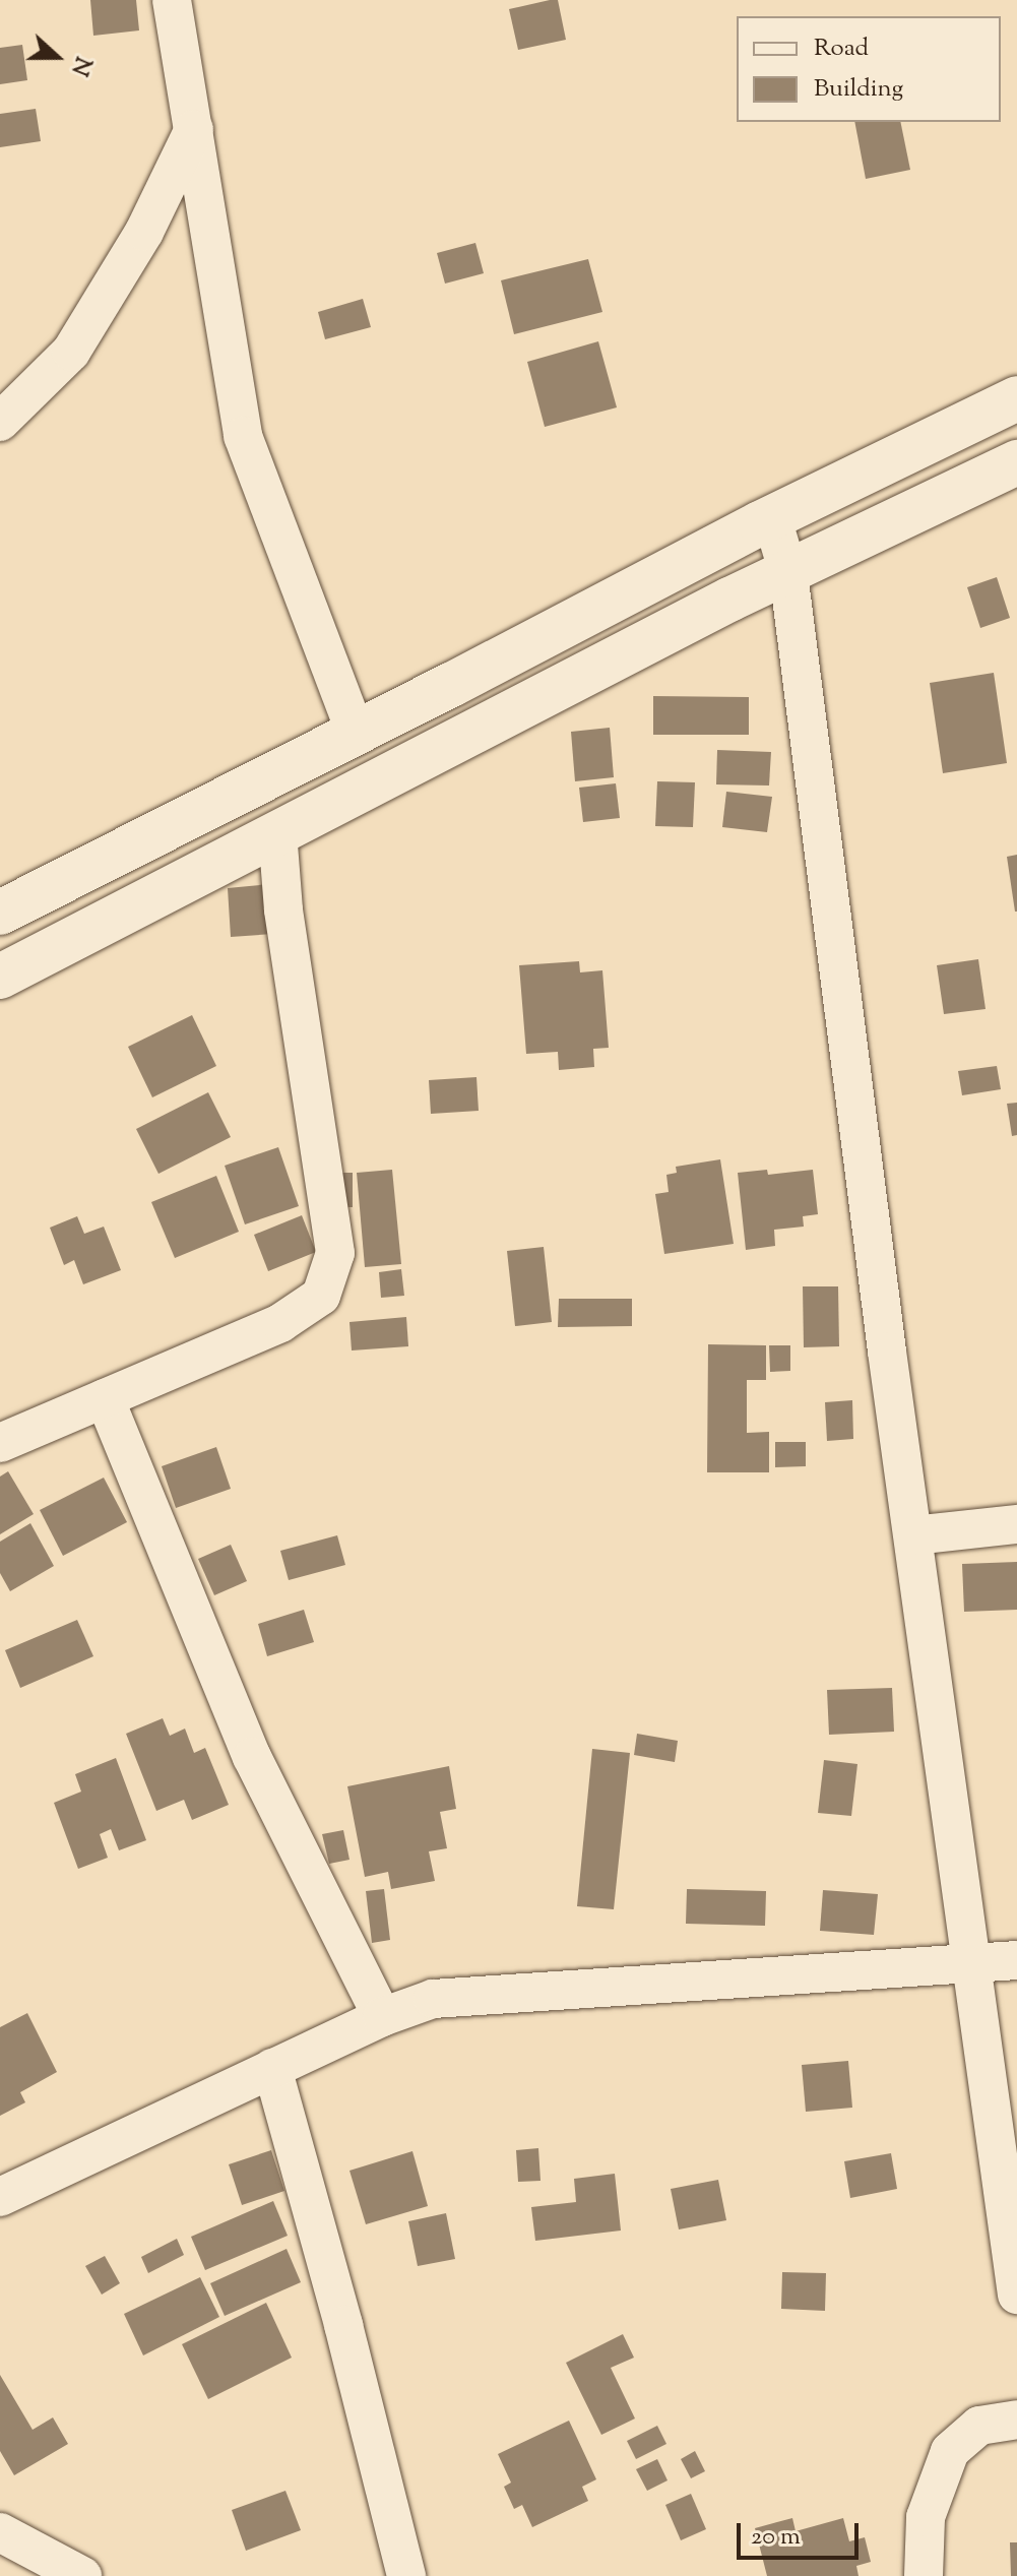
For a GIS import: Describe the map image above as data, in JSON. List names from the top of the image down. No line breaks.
{"legend":["Road","Building"],"scale_bar":"20 m","north":"right"}
